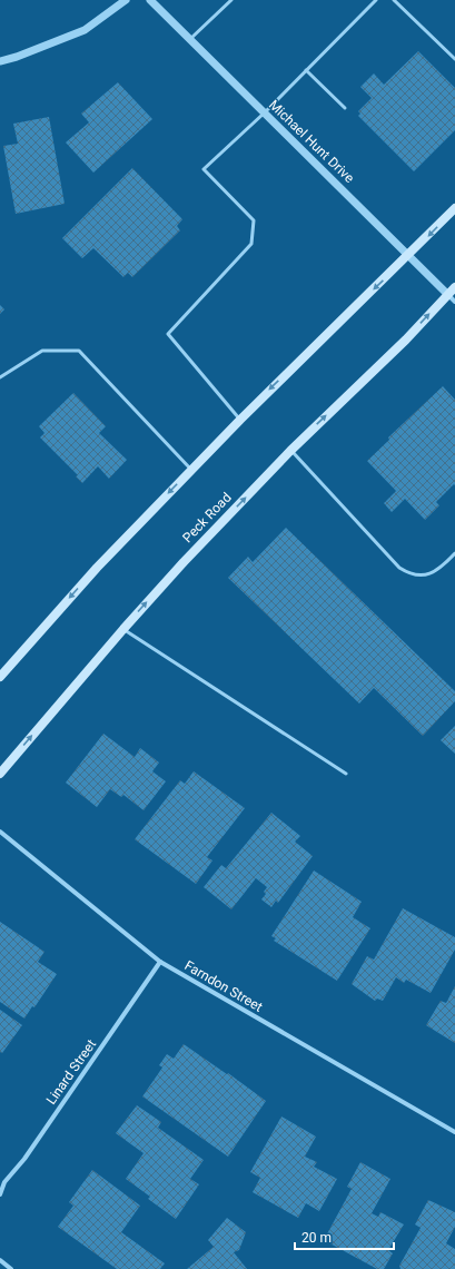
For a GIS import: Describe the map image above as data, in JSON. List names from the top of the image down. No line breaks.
{"streets":{"main road":["Peck Road"],"street":["Michael Hunt Drive","Farndon Street","Linard Street"]},"crossings":[["Michael Hunt Drive","Peck Road"],["Farndon Street","Linard Street"]],"scale_bar":"20 m"}
